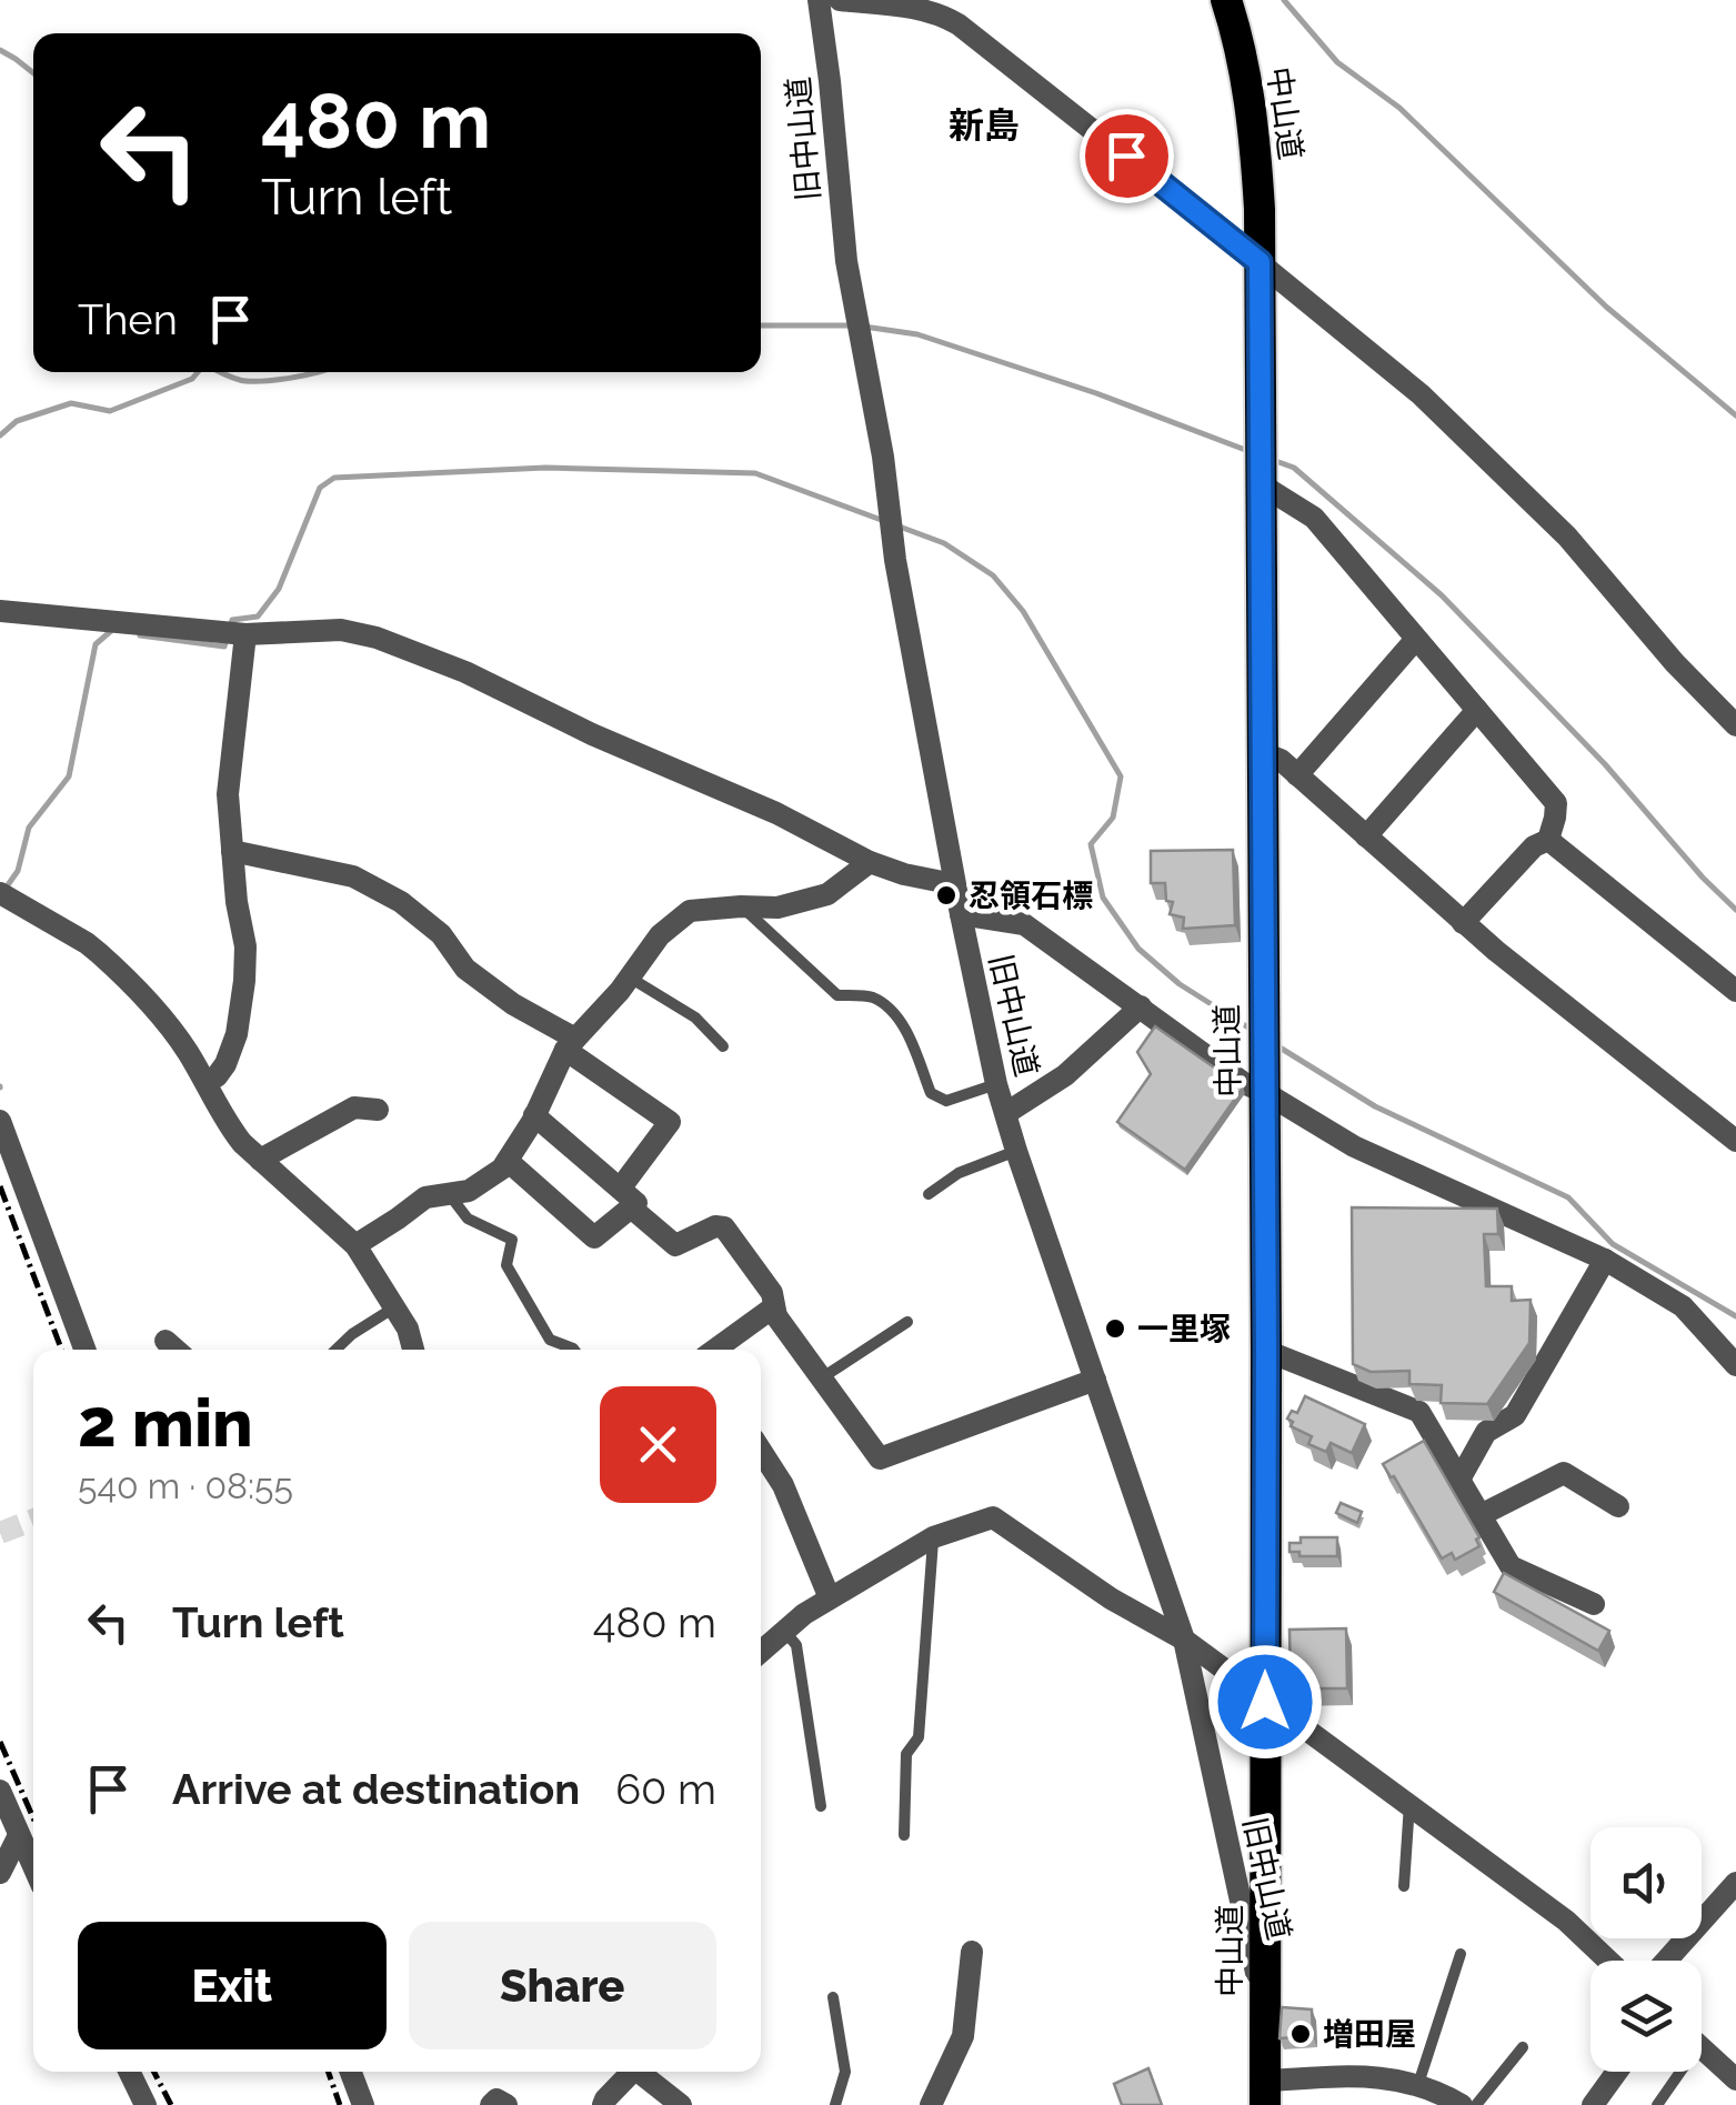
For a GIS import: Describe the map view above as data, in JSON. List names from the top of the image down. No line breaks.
{"streets":{"highway":["中山道"],"street":["旧中山道"]},"crossings":[["中山道","旧中山道"]],"districts":["新島"],"places":["忍領石標","一里塚","増田屋"],"page":{"turn":["480 m","Turn left"],"then":"Then","heading":["2 min","540 m · 08:55"],"list":[{"name":"Turn left","value":"480 m"},{"name":"Arrive at destination","value":"60 m"}],"buttons":["Exit","Share"]}}
